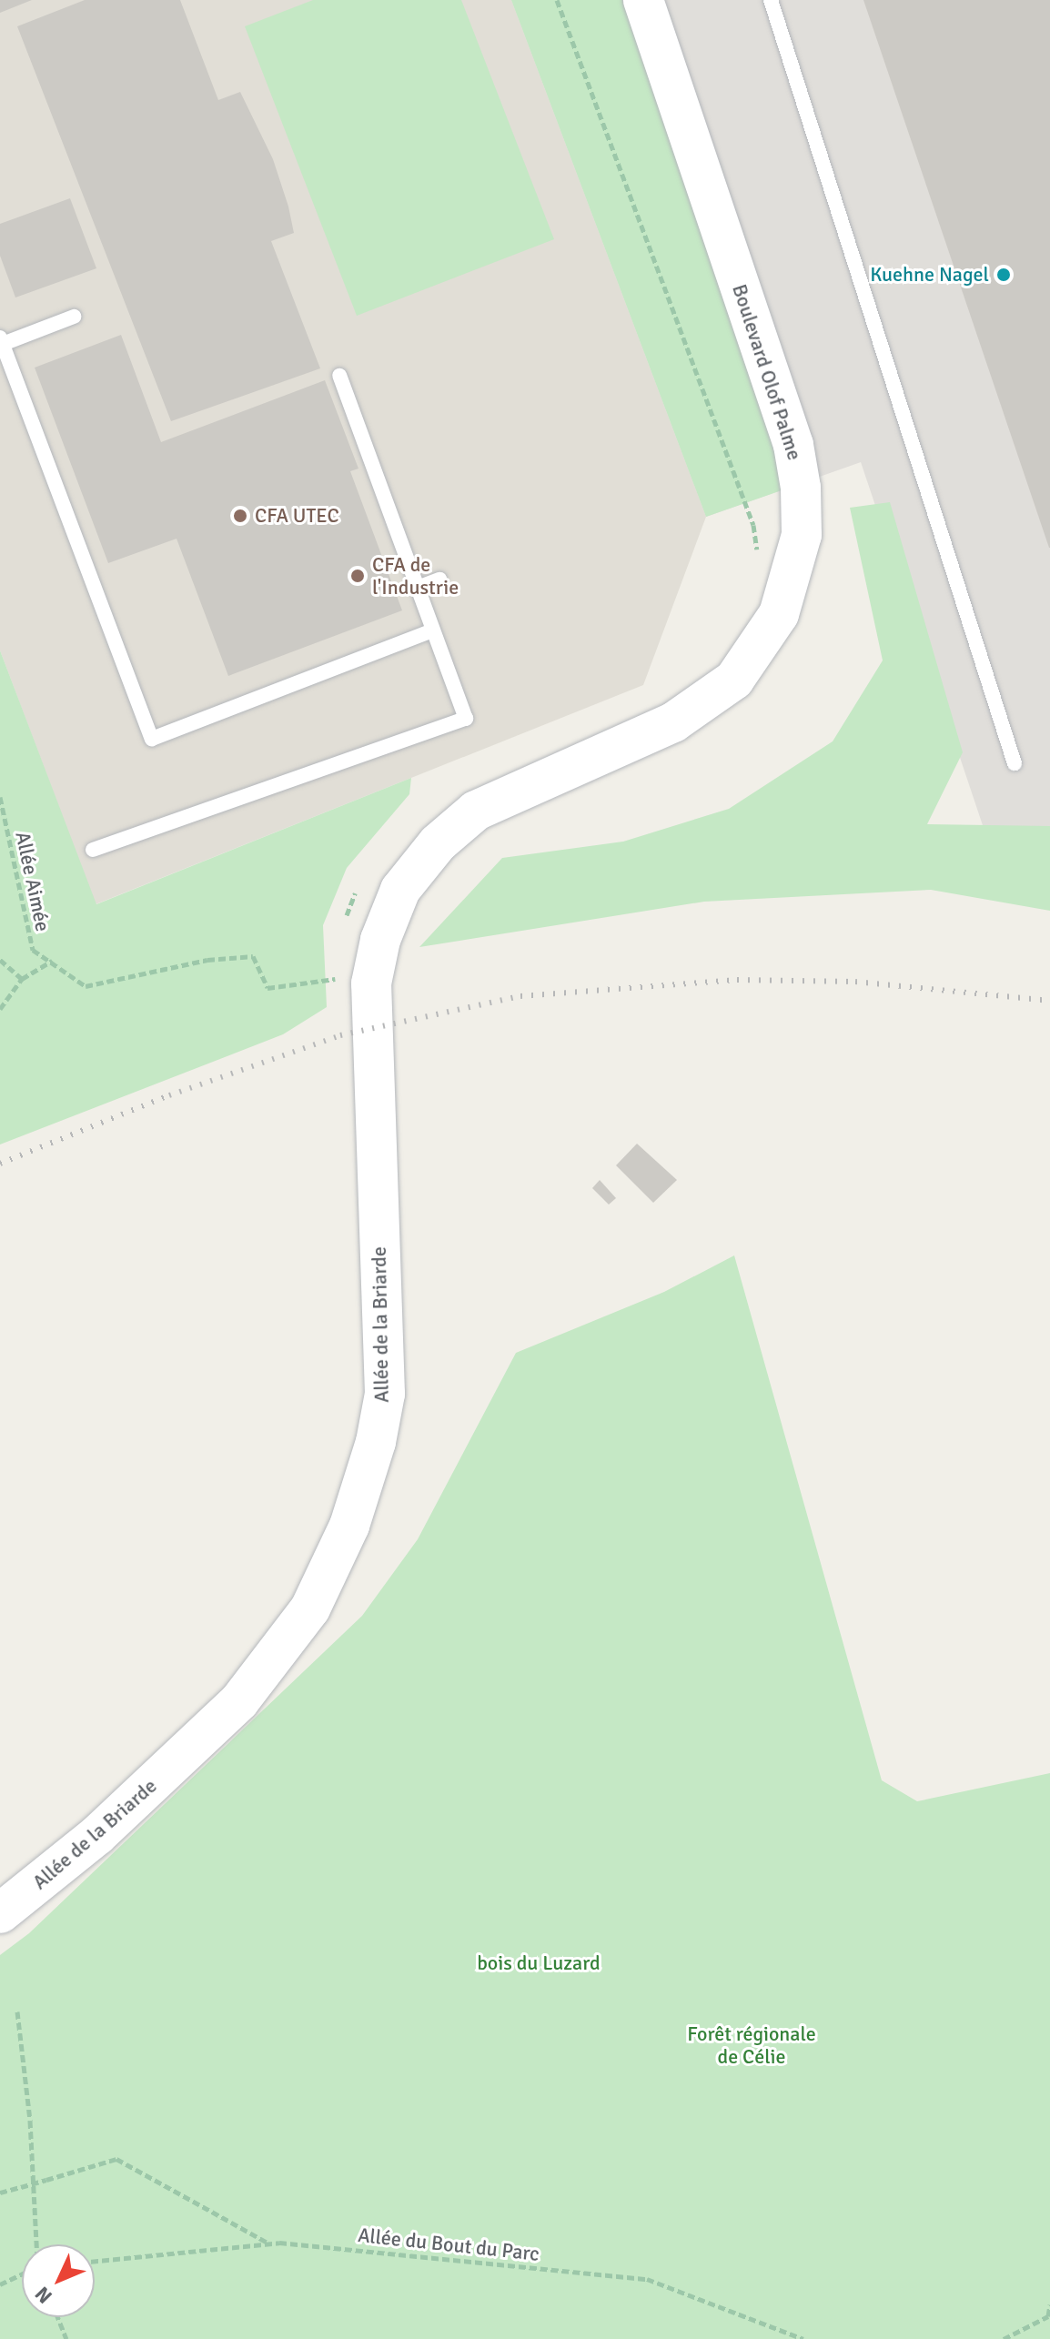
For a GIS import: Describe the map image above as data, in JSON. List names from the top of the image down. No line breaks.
{"streets":{"street":["Boulevard Olof Palme","Allée de la Briarde"],"path":["Allée Aimée","Allée du Bout du Parc"]},"crossings":[["Boulevard Olof Palme","Allée de la Briarde"]],"parks":["bois du Luzard","Forêt régionale de Célie"],"places":["Kuehne Nagel","CFA UTEC","CFA de l'Industrie"],"north":"bottom left"}
